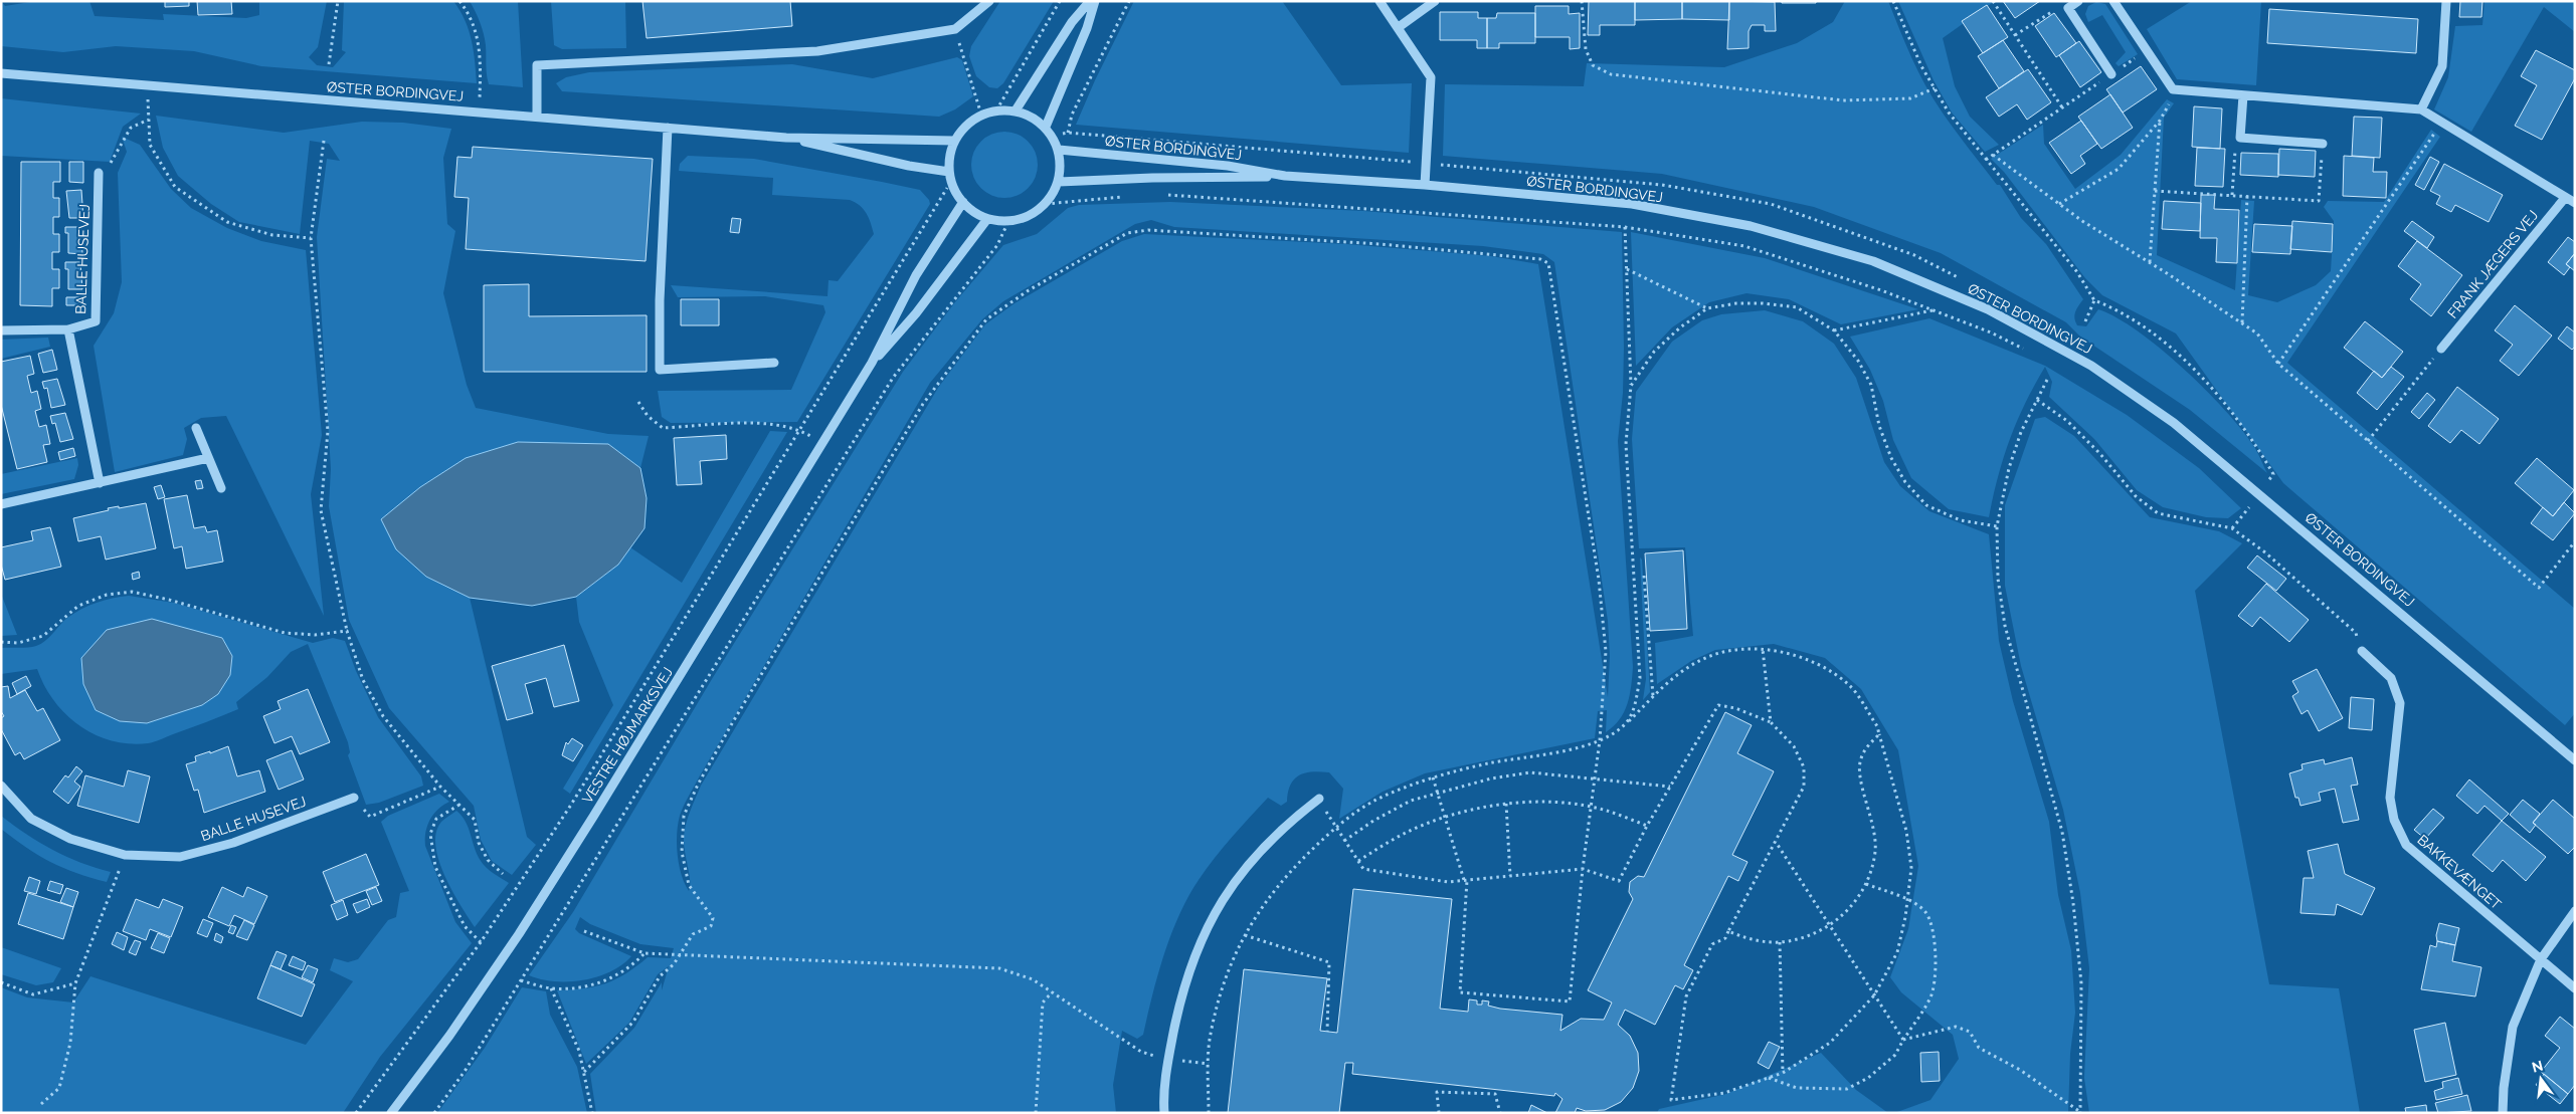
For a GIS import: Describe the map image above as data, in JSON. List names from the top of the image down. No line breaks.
{"streets":{"street":["ØSTER BORDINGVEJ","BALLE HUSEVEJ","FRANK JÆGERS VEJ","VESTRE HØJMARKSVEJ","BAKKEVÆNGET"]},"crossings":[["ØSTER BORDINGVEJ","VESTRE HØJMARKSVEJ"]],"north":"top"}
